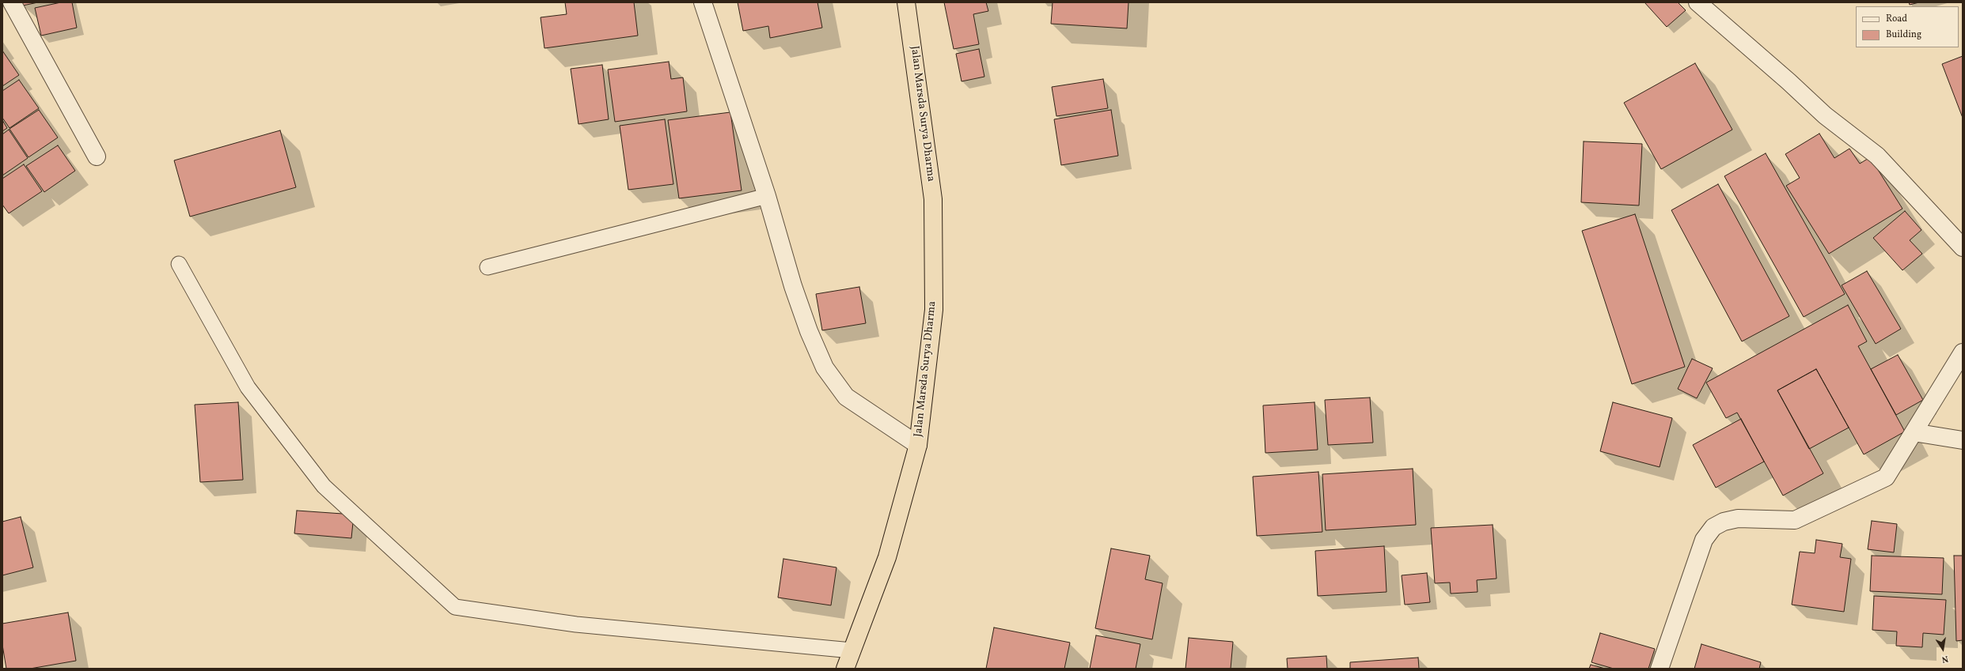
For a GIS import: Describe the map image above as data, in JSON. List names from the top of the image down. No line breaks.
{"streets":{"highway":["Jalan Marsda Surya Dharma"]},"legend":["Road","Building"],"north":"bottom"}
